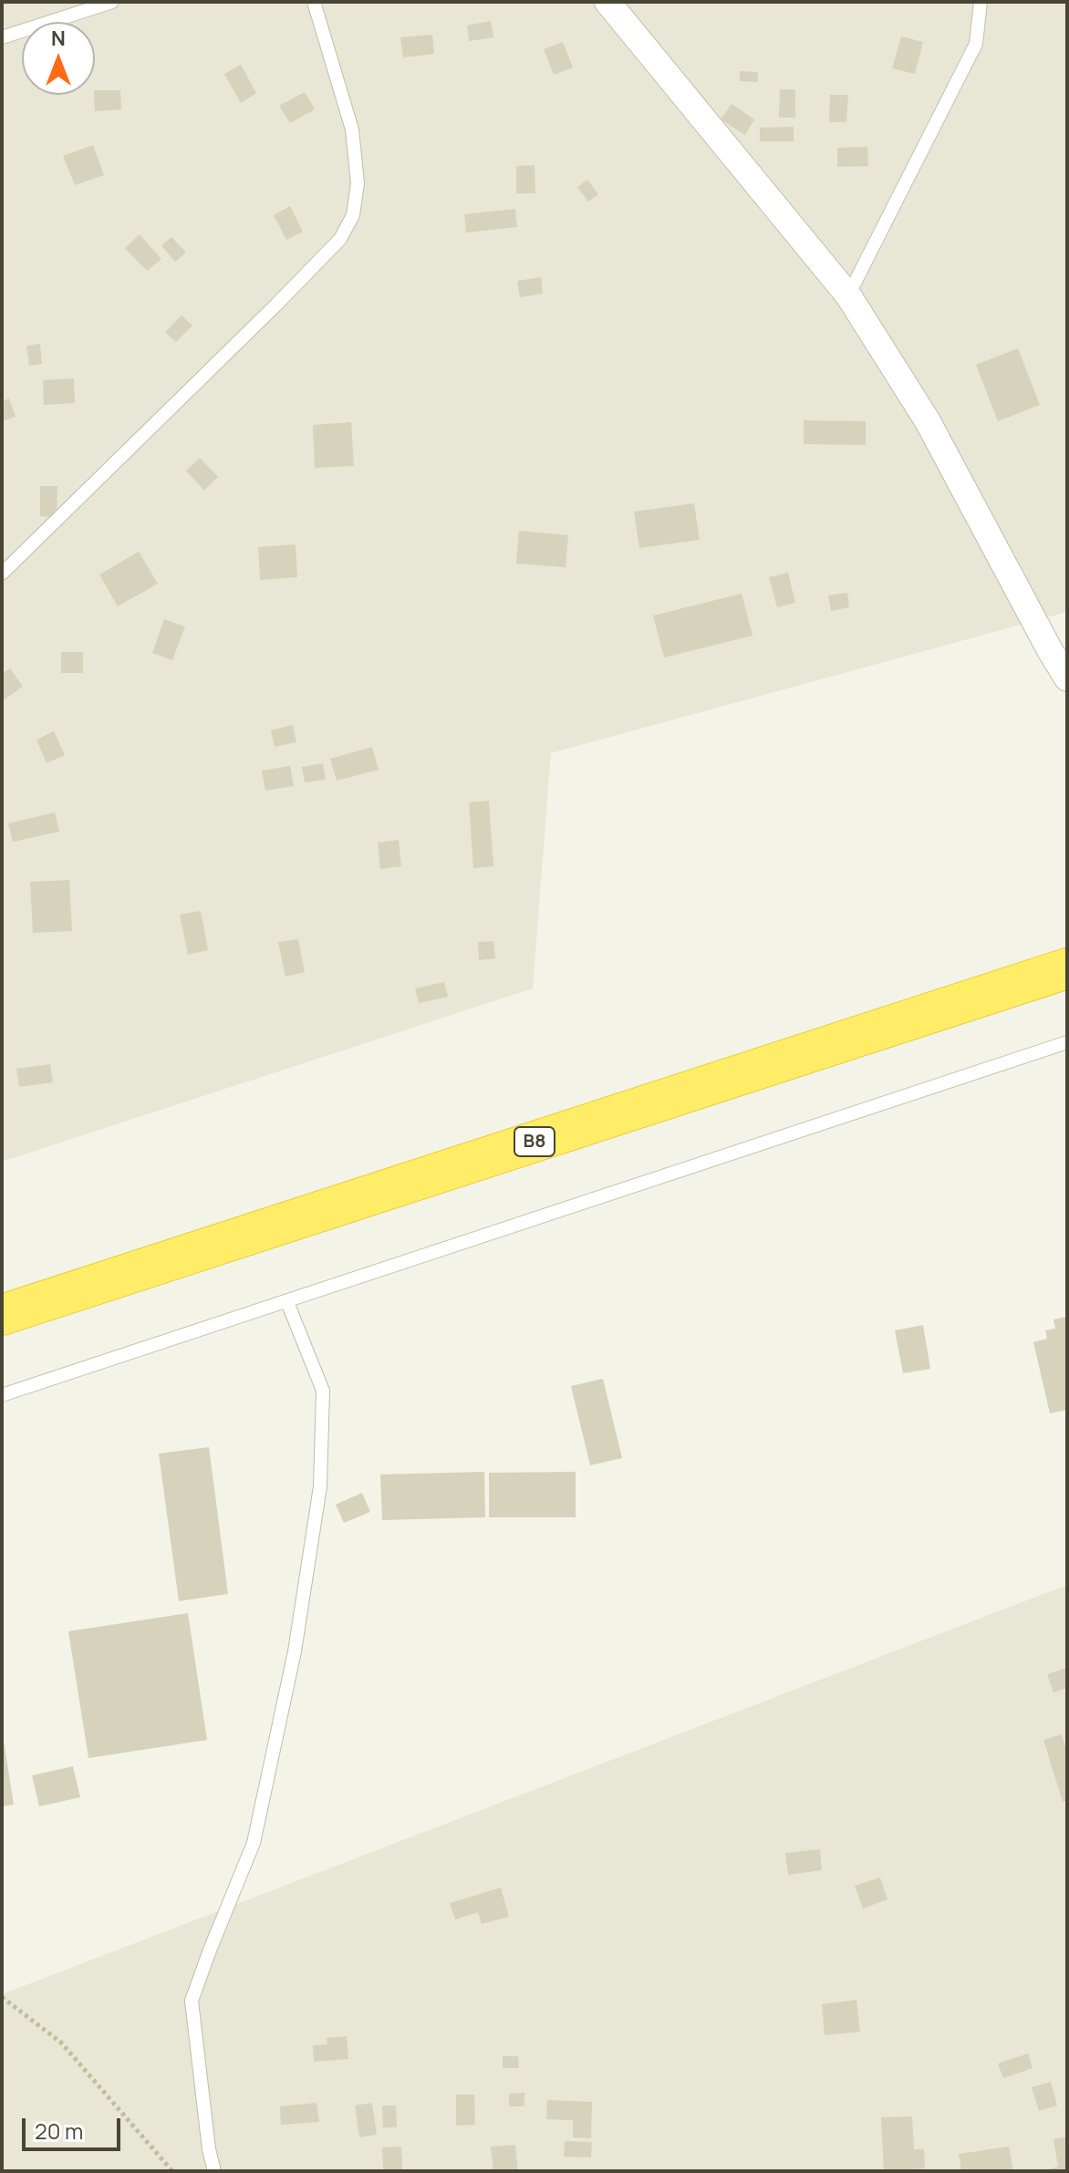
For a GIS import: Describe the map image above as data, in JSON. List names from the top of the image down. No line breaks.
{"streets":{"highway":["B8"]},"scale_bar":"20 m","north":"top"}
